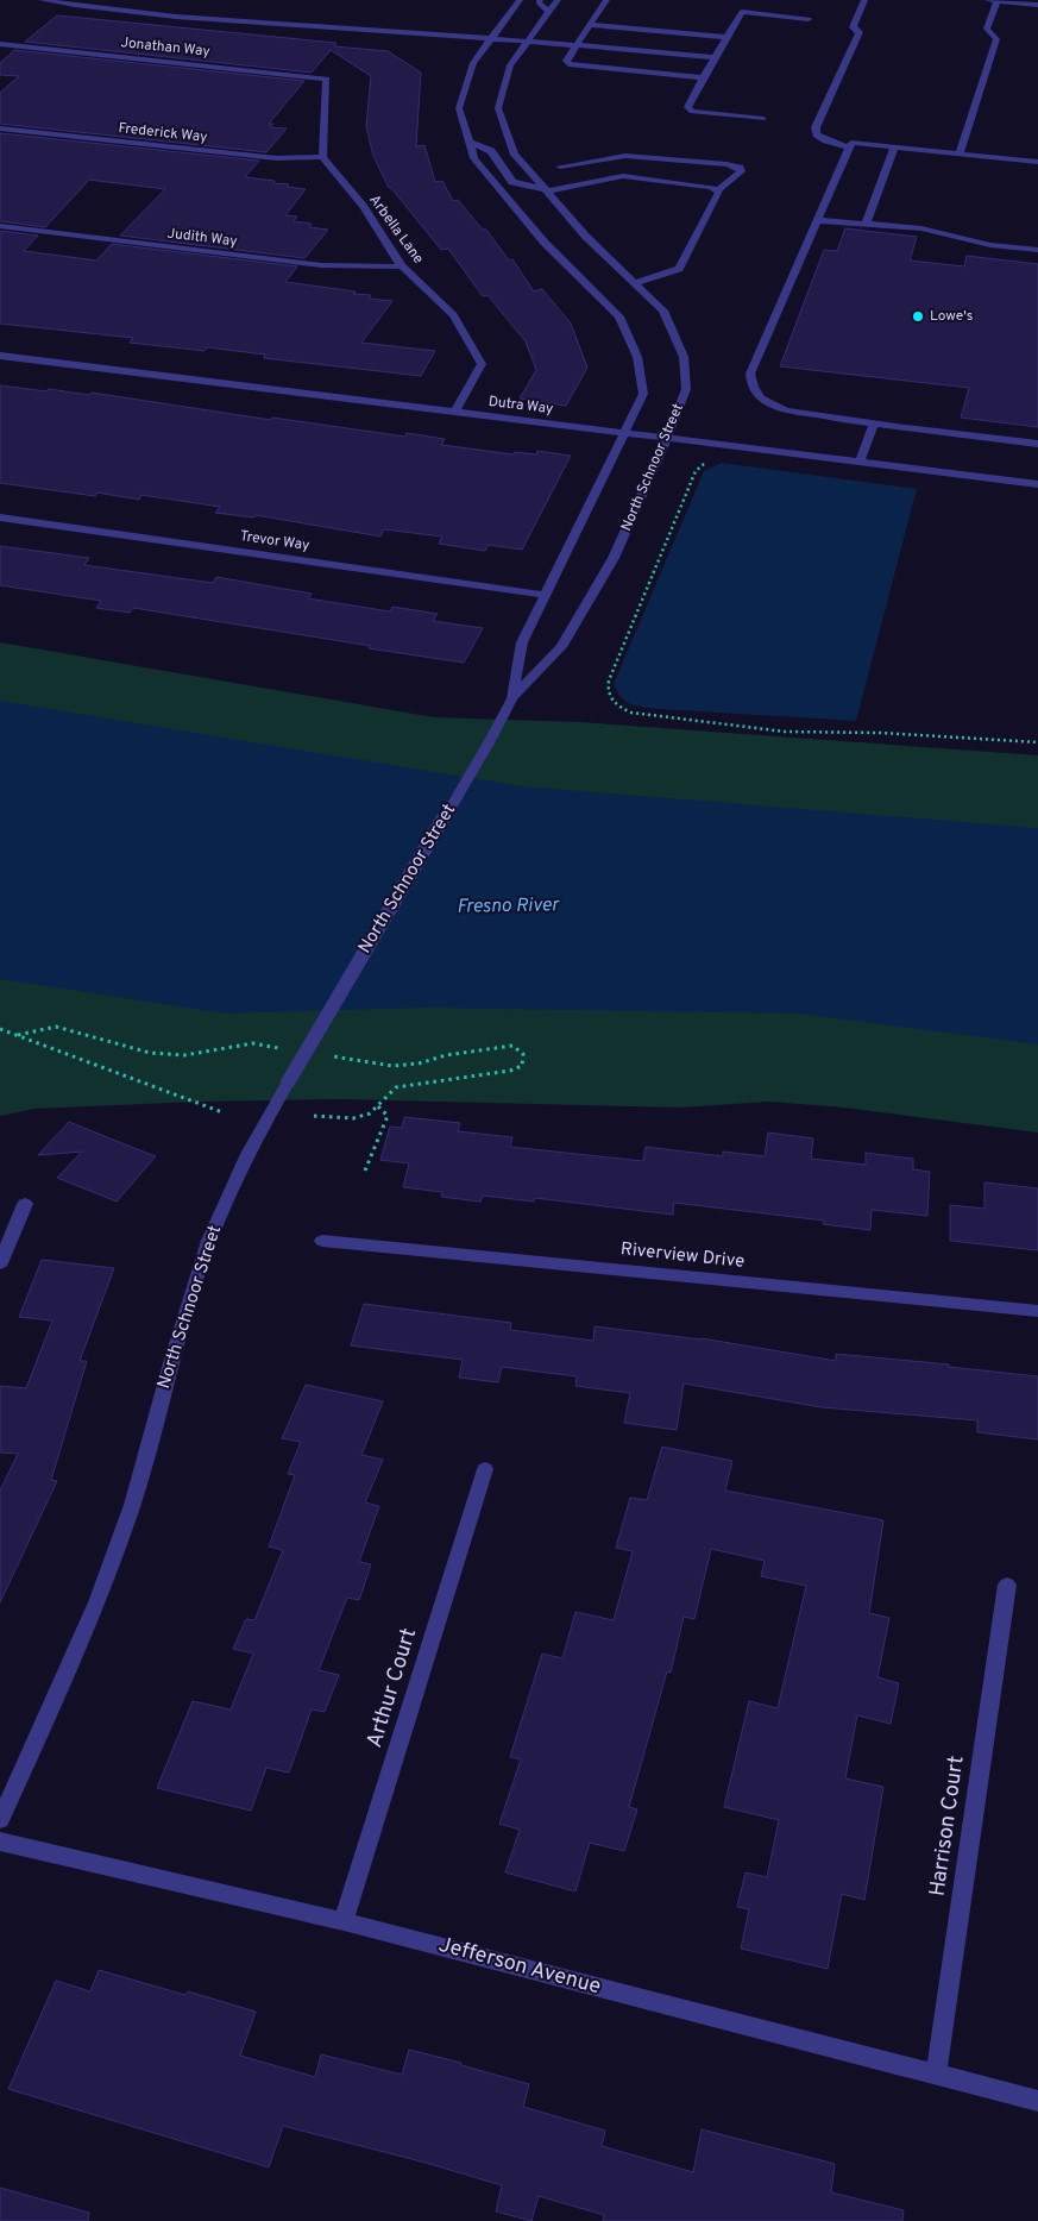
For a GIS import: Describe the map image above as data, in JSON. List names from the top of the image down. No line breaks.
{"streets":{"street":["Jonathan Way","Frederick Way","Arbella Lane","Judith Way","Dutra Way","North Schnoor Street","Trevor Way","Riverview Drive","Arthur Court","Harrison Court","Jefferson Avenue"]},"crossings":[["Jonathan Way","Frederick Way"],["Jonathan Way","Arbella Lane"],["Frederick Way","Arbella Lane"],["Arbella Lane","Judith Way"],["Arbella Lane","Dutra Way"],["Dutra Way","North Schnoor Street"],["North Schnoor Street","Trevor Way"],["Arthur Court","Jefferson Avenue"],["Harrison Court","Jefferson Avenue"]],"water":["Fresno River"],"places":["Lowe's"]}
